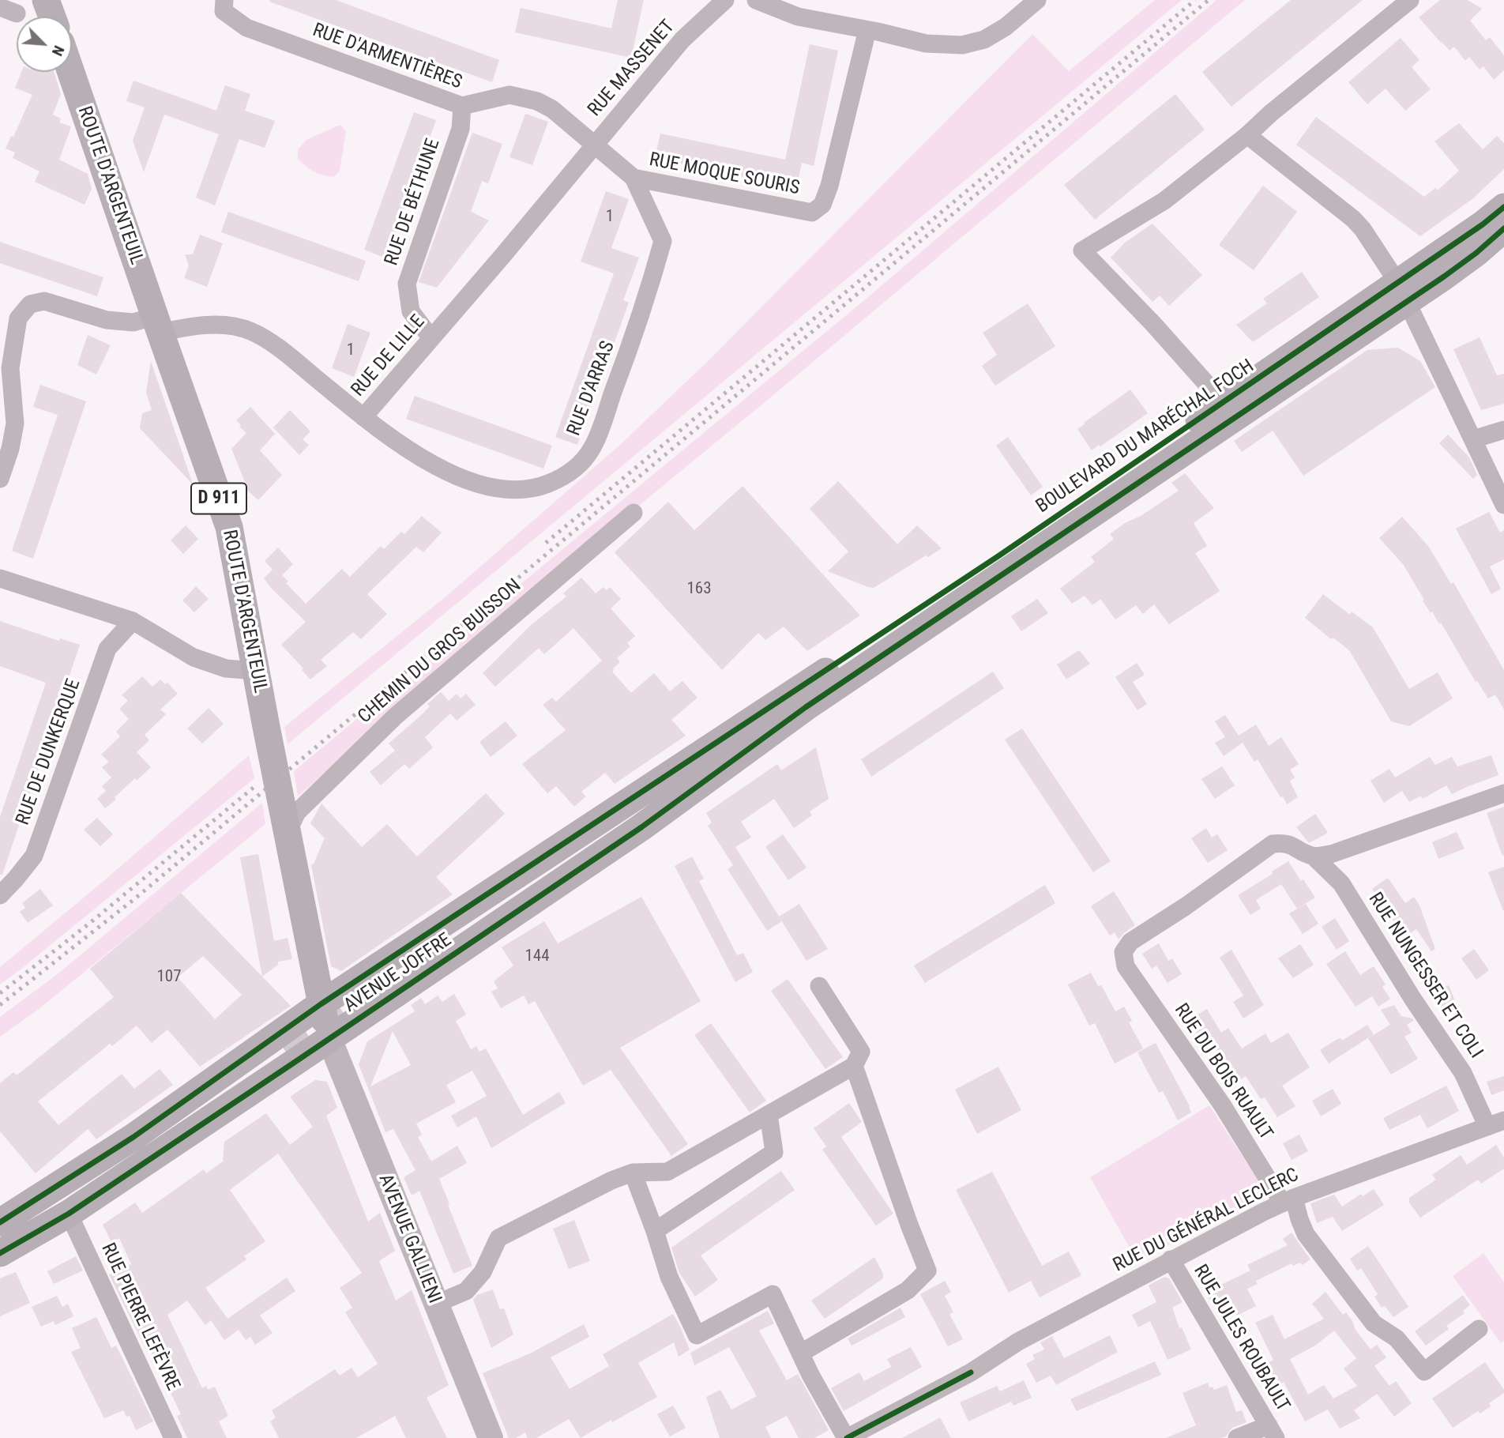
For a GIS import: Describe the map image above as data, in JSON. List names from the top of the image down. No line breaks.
{"streets":{"main road":["ROUTE D'ARGENTEUIL","BOULEVARD DU MARÉCHAL FOCH","D 911","AVENUE JOFFRE","AVENUE GALLIENI"],"street":["RUE D'ARMENTIÈRES","RUE MASSENET","RUE MOQUE SOURIS","RUE DE BÉTHUNE","RUE DE LILLE","RUE D'ARRAS","CHEMIN DU GROS BUISSON","RUE DE DUNKERQUE","RUE NUNGESSER ET COLI","RUE DU BOIS RUAULT","RUE DU GÉNÉRAL LECLERC","RUE PIERRE LEFÈVRE","RUE JULES ROUBAULT"]},"crossings":[["RUE D'ARMENTIÈRES","RUE MASSENET"],["RUE D'ARMENTIÈRES","RUE DE BÉTHUNE"],["RUE D'ARMENTIÈRES","RUE DE LILLE"],["RUE D'ARMENTIÈRES","RUE D'ARRAS"],["RUE MASSENET","RUE DE LILLE"],["RUE MASSENET","RUE D'ARRAS"],["RUE MOQUE SOURIS","RUE D'ARRAS"],["ROUTE D'ARGENTEUIL","RUE DE LILLE"],["ROUTE D'ARGENTEUIL","D 911"],["ROUTE D'ARGENTEUIL","CHEMIN DU GROS BUISSON"],["ROUTE D'ARGENTEUIL","AVENUE JOFFRE"],["RUE DE BÉTHUNE","RUE DE LILLE"],["RUE DE LILLE","RUE D'ARRAS"],["BOULEVARD DU MARÉCHAL FOCH","AVENUE JOFFRE"],["D 911","AVENUE JOFFRE"],["D 911","AVENUE GALLIENI"],["AVENUE JOFFRE","AVENUE GALLIENI"],["AVENUE JOFFRE","RUE PIERRE LEFÈVRE"],["RUE NUNGESSER ET COLI","RUE DU BOIS RUAULT"],["RUE NUNGESSER ET COLI","RUE DU GÉNÉRAL LECLERC"],["RUE DU BOIS RUAULT","RUE DU GÉNÉRAL LECLERC"],["RUE DU GÉNÉRAL LECLERC","RUE JULES ROUBAULT"]],"house_numbers":["1","1","163","144","107"],"north":"bottom right"}
